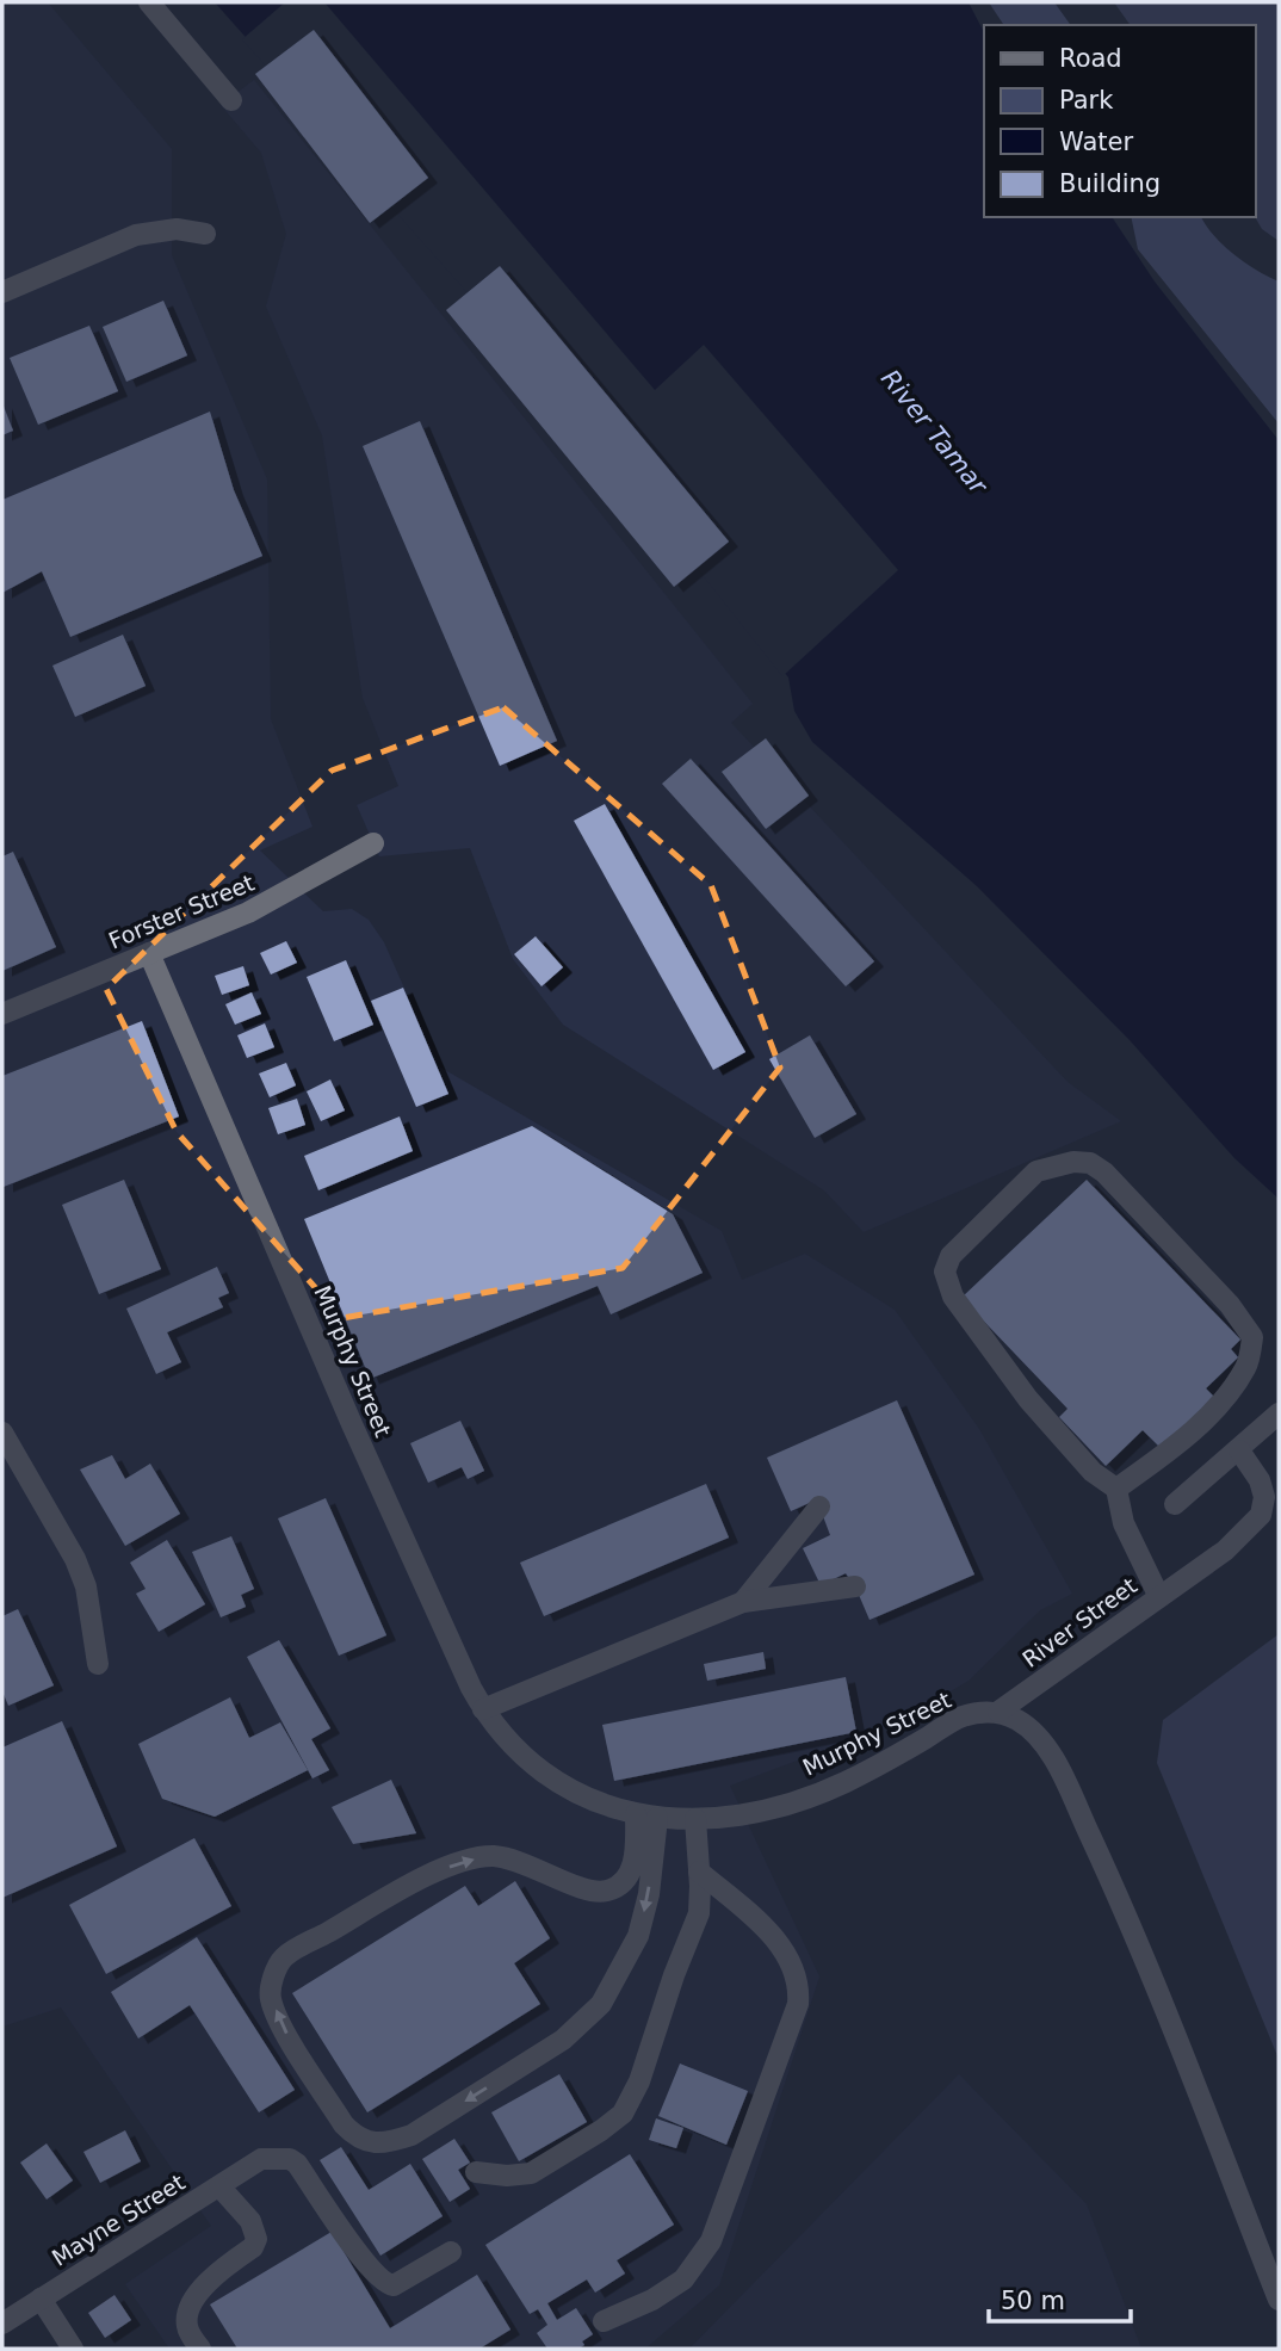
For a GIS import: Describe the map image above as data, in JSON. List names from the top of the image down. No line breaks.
{"streets":{"street":["Forster Street","Murphy Street","River Street","Mayne Street"]},"crossings":[["Forster Street","Murphy Street"],["Murphy Street","River Street"]],"water":["River Tamar"],"legend":["Road","Park","Water","Building"],"scale_bar":"50 m"}
